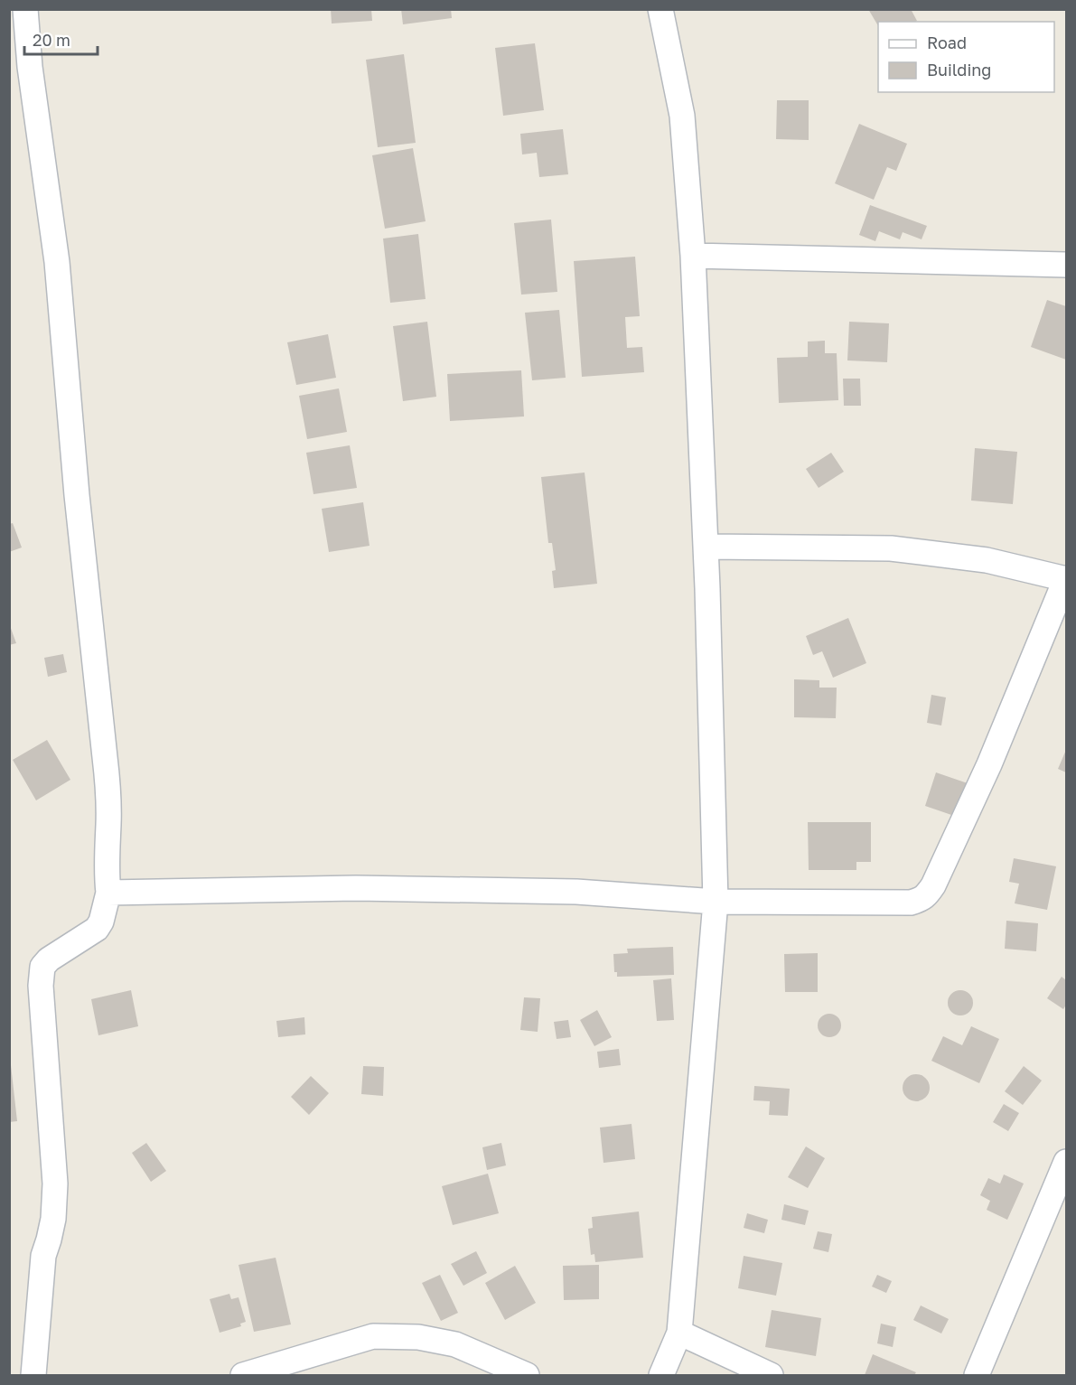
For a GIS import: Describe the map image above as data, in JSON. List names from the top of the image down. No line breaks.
{"legend":["Road","Building"],"scale_bar":"20 m"}
